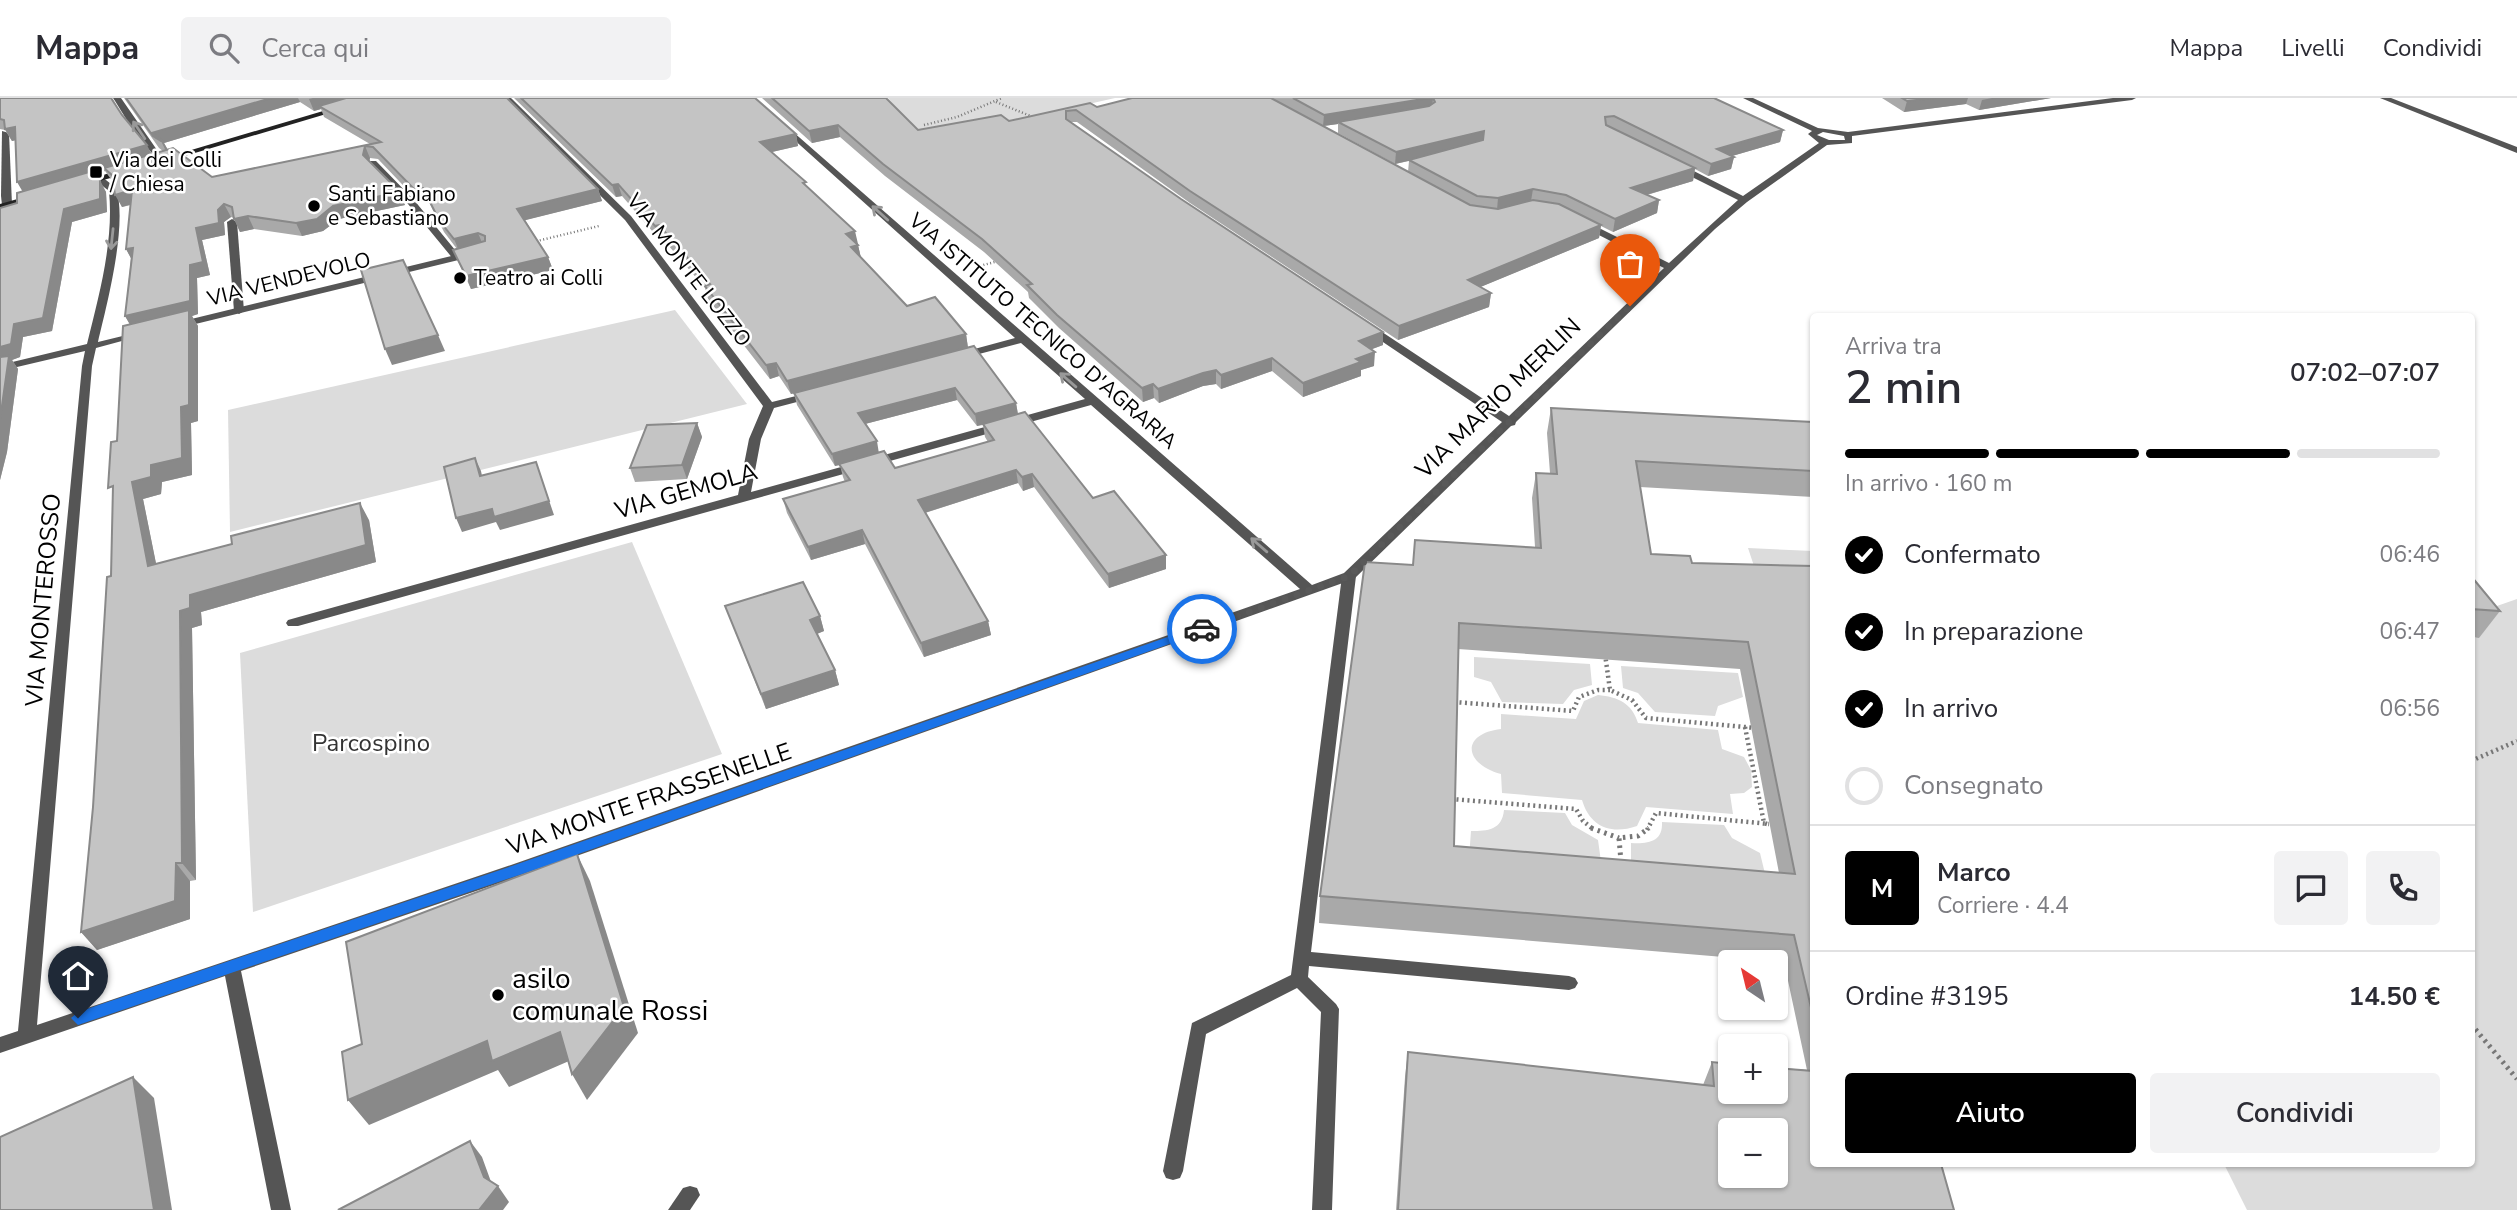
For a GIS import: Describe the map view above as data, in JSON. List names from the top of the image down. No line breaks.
{"streets":{"street":["VIA MONTE LOZZO","VIA VENDEVOLO","VIA ISTITUTO TECNICO D'AGRARIA","VIA MARIO MERLIN","VIA GEMOLA","VIA MONTEROSSO","VIA MONTE FRASSENELLE"]},"crossings":[["VIA ISTITUTO TECNICO D'AGRARIA","VIA MARIO MERLIN"],["VIA ISTITUTO TECNICO D'AGRARIA","VIA GEMOLA"],["VIA ISTITUTO TECNICO D'AGRARIA","VIA MONTE FRASSENELLE"],["VIA MARIO MERLIN","VIA MONTE FRASSENELLE"],["VIA MONTEROSSO","VIA MONTE FRASSENELLE"]],"one_way":["VIA ISTITUTO TECNICO D'AGRARIA"],"parks":["Parcospino"],"places":{"transit":["Via dei Colli / Chiesa"],"other":["Santi Fabiano e Sebastiano","Teatro ai Colli","asilo comunale Rossi"]},"north":"top left","page":{"header":"Mappa","search":"Cerca qui","nav":["Mappa","Livelli","Condividi"],"heading":["2 min","Arriva tra","07:02–07:07"],"panel":["Marco","Corriere · 4.4","Ordine #3195","14.50 €"],"bar":"In arrivo · 160 m","list":[["Confermato","06:46"],["In preparazione","06:47"],["In arrivo","06:56"],"Consegnato"],"round":"M","map_buttons":["+","−"],"buttons":["Aiuto","Condividi"]}}
